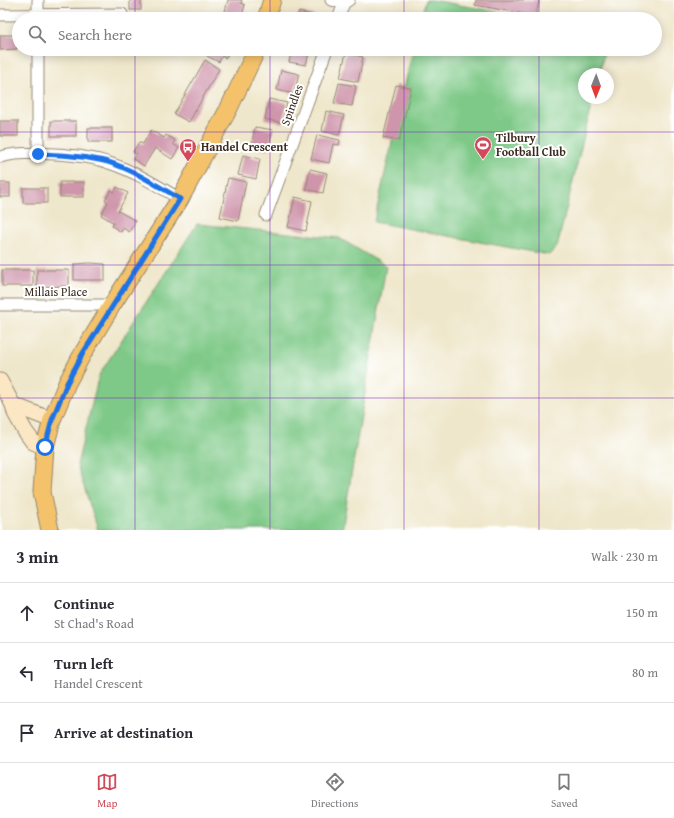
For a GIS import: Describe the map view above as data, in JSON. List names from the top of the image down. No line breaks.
{"streets":{"street":["Spindles","Millais Place"]},"places":{"sports":["Tilbury Football Club"],"bus stop":["Handel Crescent"]},"north":"bottom","page":{"search":"Search here","heading":["3 min","Walk · 230 m"],"list":[["Continue","St Chad's Road","150 m"],["Turn left","Handel Crescent","80 m"],"Arrive at destination"],"nav":["Map","Directions","Saved"]}}
